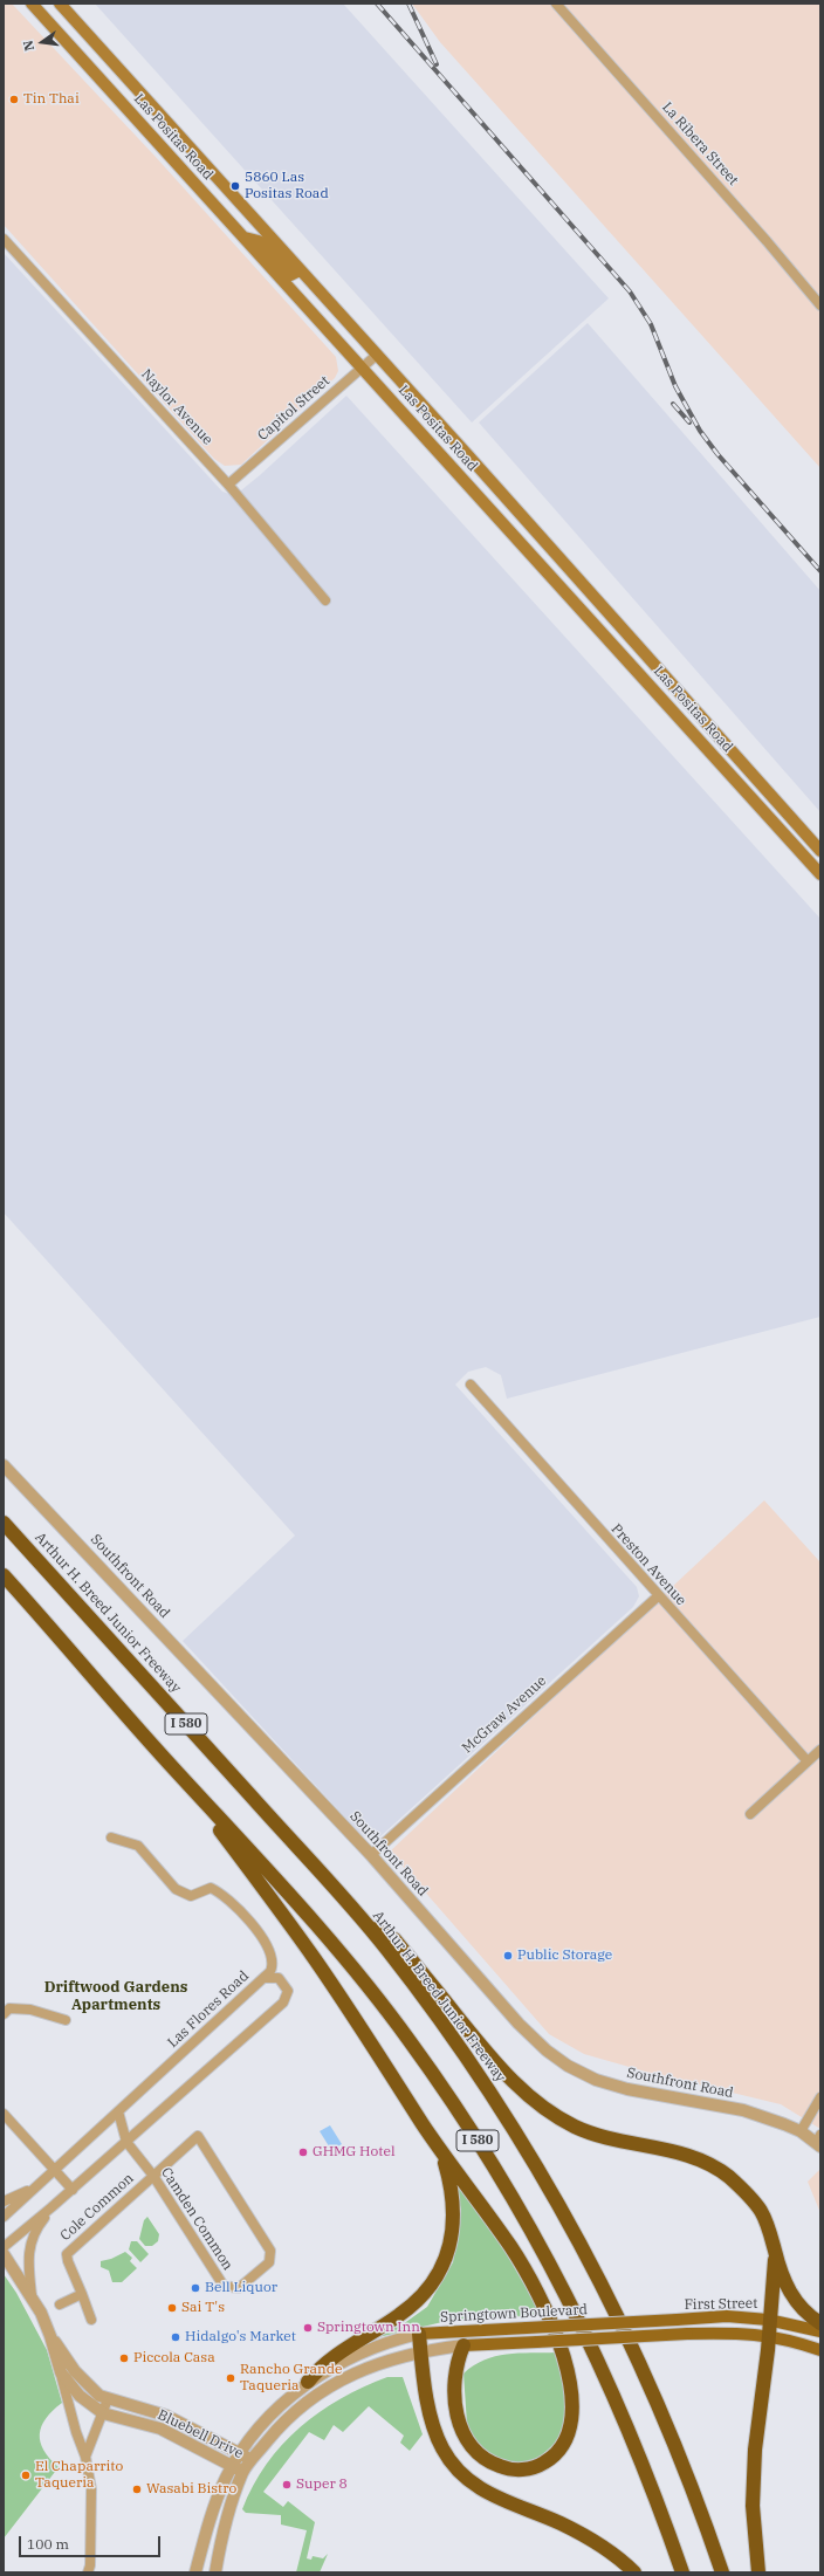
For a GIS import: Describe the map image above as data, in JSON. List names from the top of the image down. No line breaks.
{"streets":{"highway":["Arthur H. Breed Junior Freeway","I 580"],"main road":["Las Positas Road","First Street","Springtown Boulevard"],"street":["La Ribera Street","Naylor Avenue","Capitol Street","Preston Avenue","Southfront Road","McGraw Avenue","Las Flores Road","Cole Common","Camden Common","Bluebell Drive"]},"crossings":[["Las Positas Road","Capitol Street"],["Naylor Avenue","Capitol Street"],["Preston Avenue","McGraw Avenue"],["Southfront Road","McGraw Avenue"],["Las Flores Road","Camden Common"],["Las Flores Road","Bluebell Drive"],["Cole Common","Camden Common"],["First Street","Springtown Boulevard"],["Springtown Boulevard","Bluebell Drive"]],"districts":["Driftwood Gardens Apartments"],"places":["Tin Thai","5860 Las Positas Road","Public Storage","GHMG Hotel","Bell Liquor","Sai T's","Springtown Inn","Hidalgo's Market","Piccola Casa","Rancho Grande Taqueria","El Chaparrito Taqueria","Super 8","Wasabi Bistro"],"scale_bar":"100 m","north":"left"}
